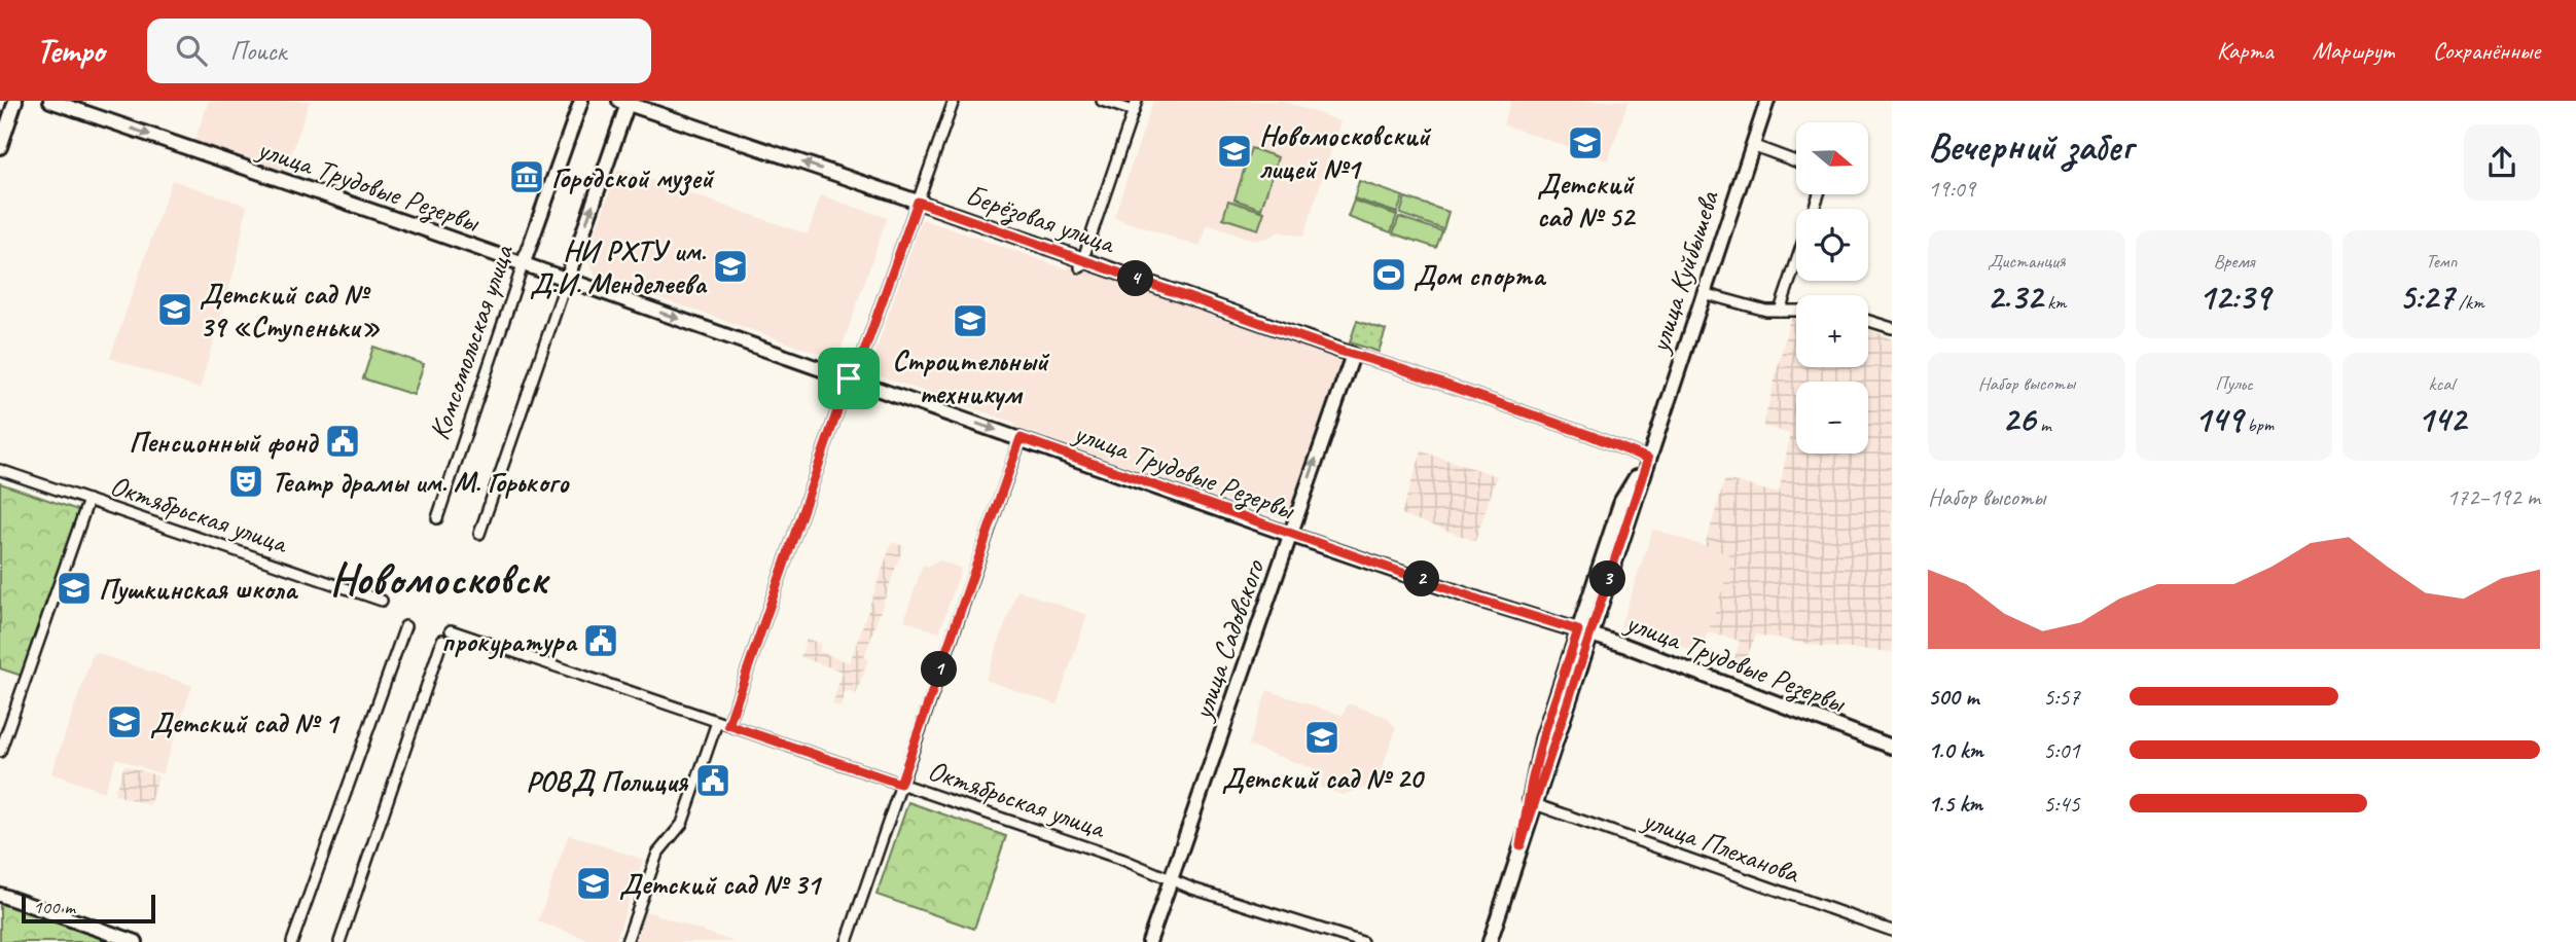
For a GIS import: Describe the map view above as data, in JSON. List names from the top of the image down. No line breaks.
{"streets":{"street":["улица Трудовые Резервы","Берёзовая улица","улица Куйбышева","Комсомольская улица","Октябрьская улица","улица Садовского","улица Плеханова"]},"crossings":[["улица Трудовые Резервы","улица Куйбышева"],["улица Трудовые Резервы","Комсомольская улица"],["улица Трудовые Резервы","улица Садовского"],["Берёзовая улица","улица Куйбышева"],["Берёзовая улица","улица Садовского"],["Октябрьская улица","улица Садовского"]],"one_way":["улица Трудовые Резервы"],"districts":["Новомосковск"],"places":{"school or university":["Детский сад № 52","Новомосковский лицей №1","НИ РХТУ им. Д.И. Менделеева","Детский сад № 39 «Ступеньки»","Строительный техникум","Пушкинская школа","Детский сад № 1","Детский сад № 20","Детский сад № 31"],"museum":["Городской музей"],"sports":["Дом спорта"],"public building":["Пенсионный фонд","прокуратура","РОВД Полиция"],"theatre":["Театр драмы им. М. Горького"]},"scale_bar":"100 m","north":"right","page":{"header":"Tempo","search":"Поиск","nav":["Карта","Маршрут","Сохранённые"],"heading":["Вечерний забег","19:09"],"map_buttons":["+","−"],"stats":[["Дистанция","2.32 km"],["Время","12:39"],["Темп","5:27 /km"],["Набор высоты","26 m"],["Пульс","149 bpm"],["kcal","142"]],"pins":["4","2","3","1"],"chart":["Набор высоты","172–192 m"],"list":[{"name":"500 m","note":"5:57"},{"name":"1.0 km","note":"5:01"},{"name":"1.5 km","note":"5:45"}],"scale":"100 m"}}
